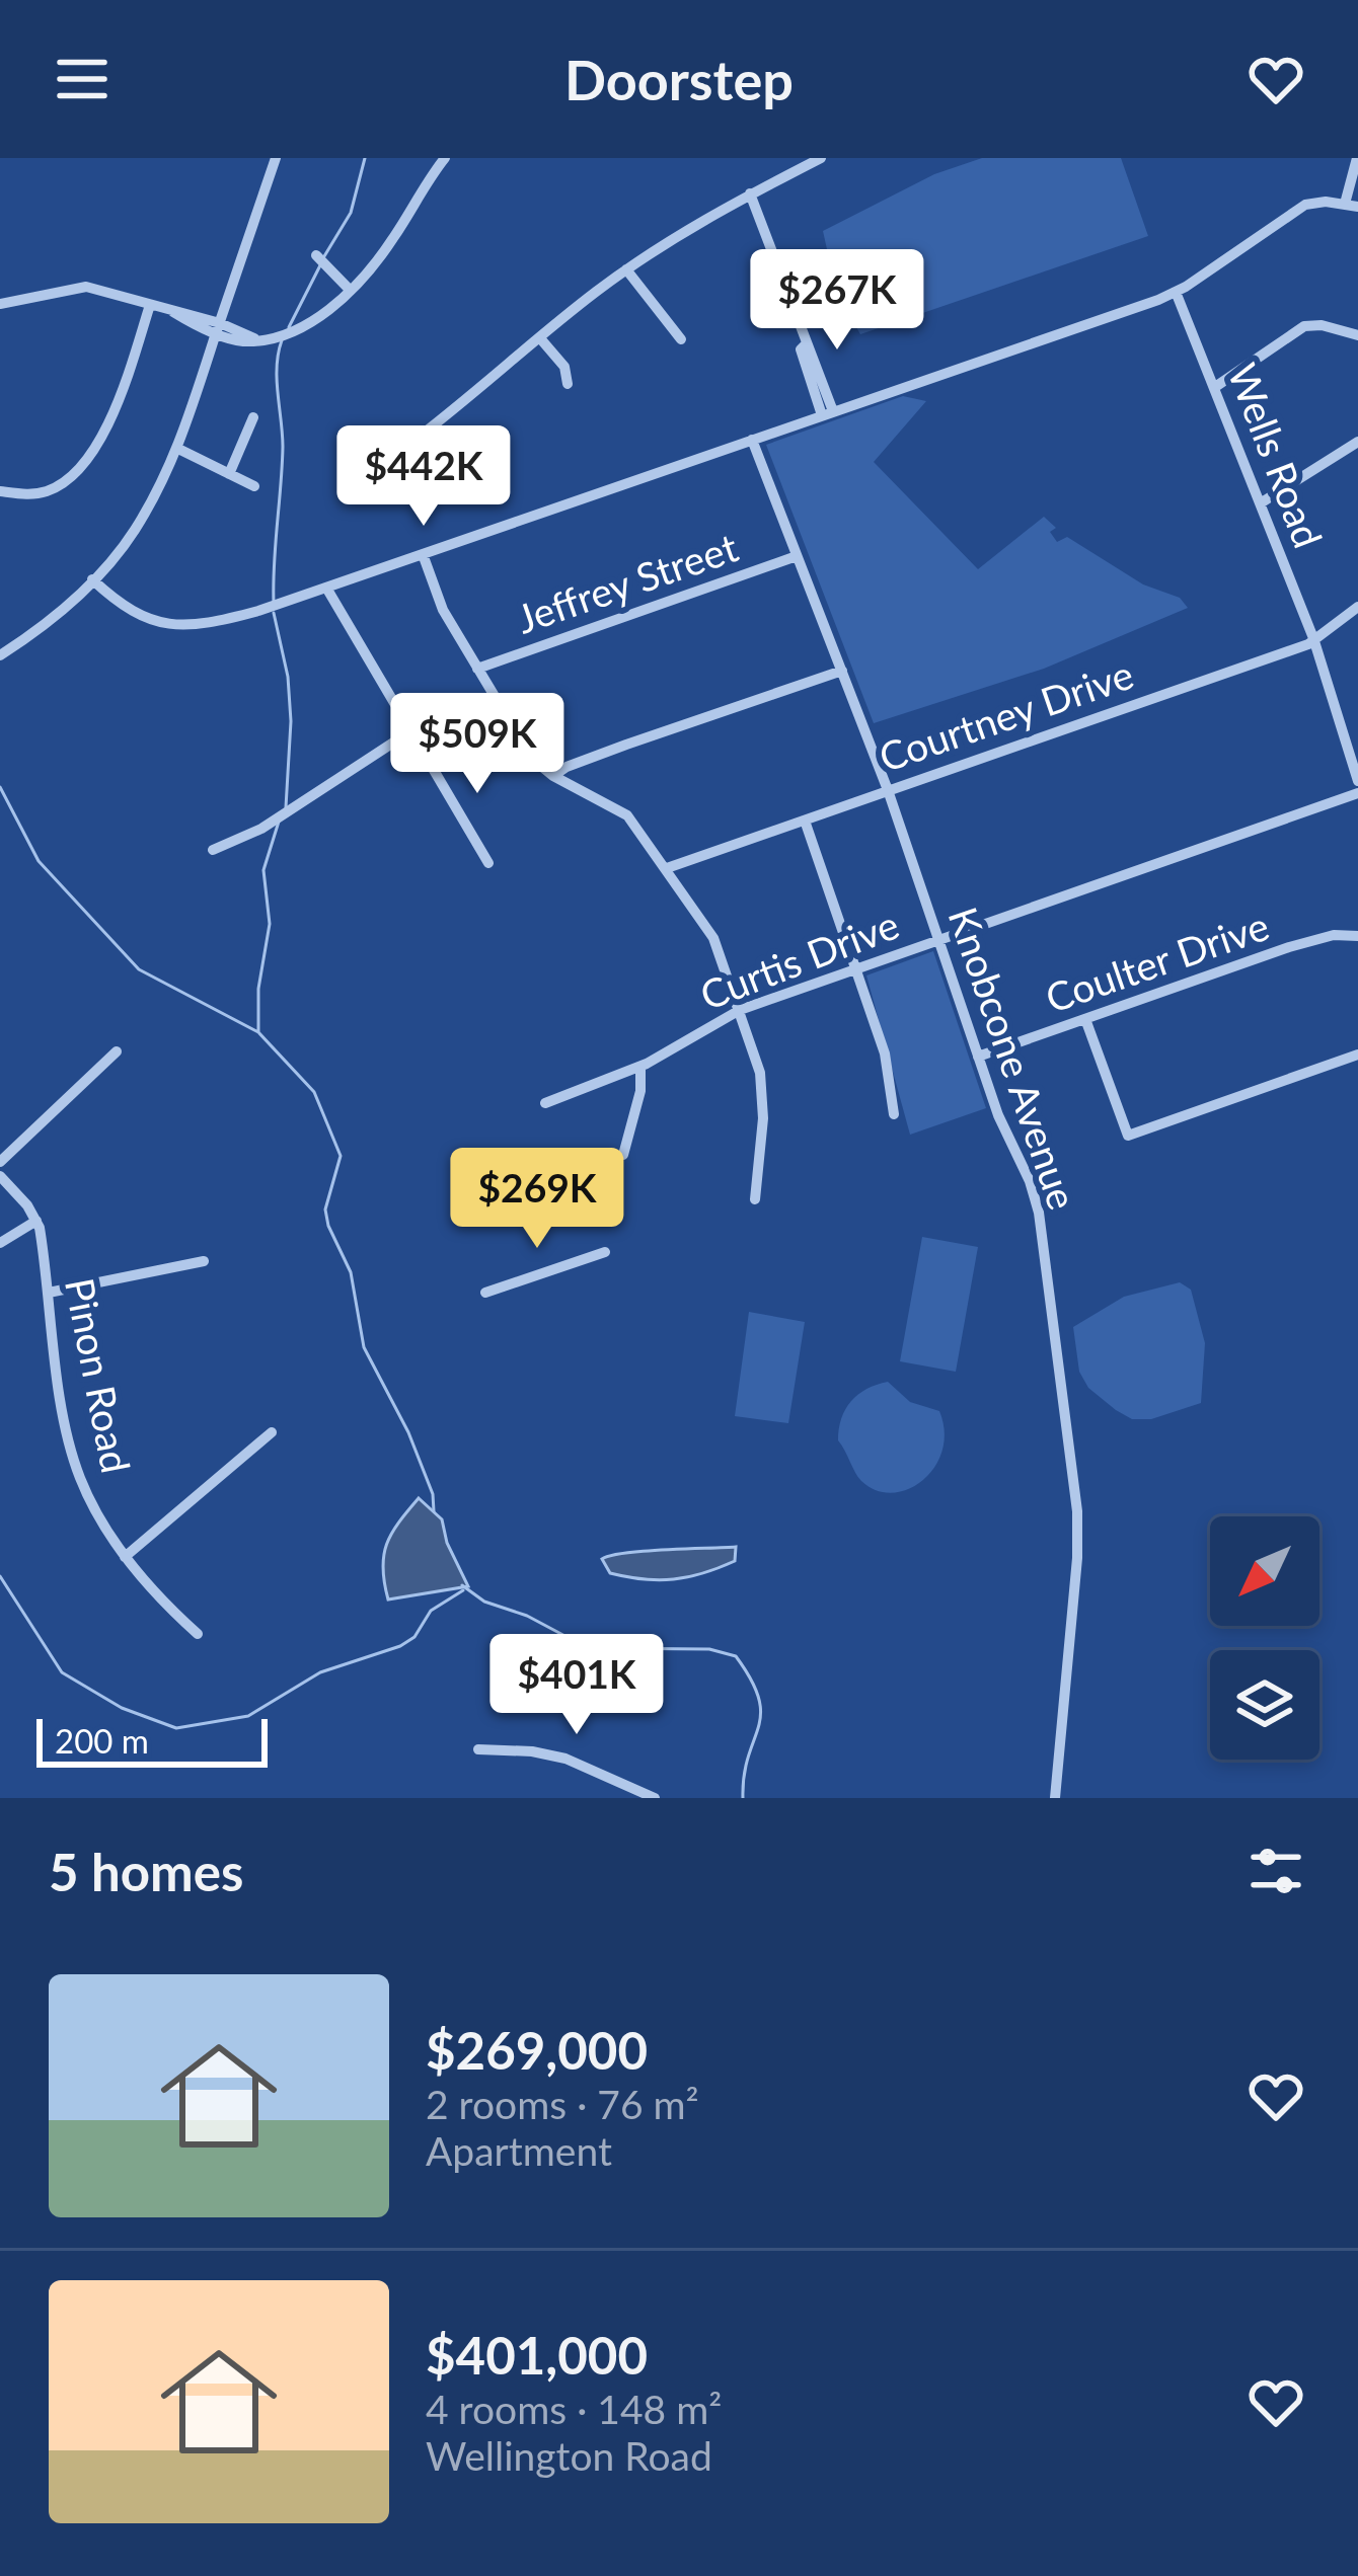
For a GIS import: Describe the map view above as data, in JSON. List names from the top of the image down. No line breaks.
{"streets":{"street":["Wells Road","Jeffrey Street","Courtney Drive","Curtis Drive","Coulter Drive","Knobcone Avenue","Pinon Road"]},"crossings":[["Wells Road","Courtney Drive"],["Jeffrey Street","Knobcone Avenue"],["Courtney Drive","Knobcone Avenue"],["Curtis Drive","Knobcone Avenue"],["Coulter Drive","Knobcone Avenue"]],"scale_bar":"200 m","north":"bottom left","page":{"header":"Doorstep","price":["$267K","$442K","$509K","$269K","$401K"],"scale":"200 m","heading":"5 homes","list":[{"name":"$269,000","note":"2 rooms · 76 m² · Apartment"},{"name":"$401,000","note":"4 rooms · 148 m² · Wellington Road"}]}}
